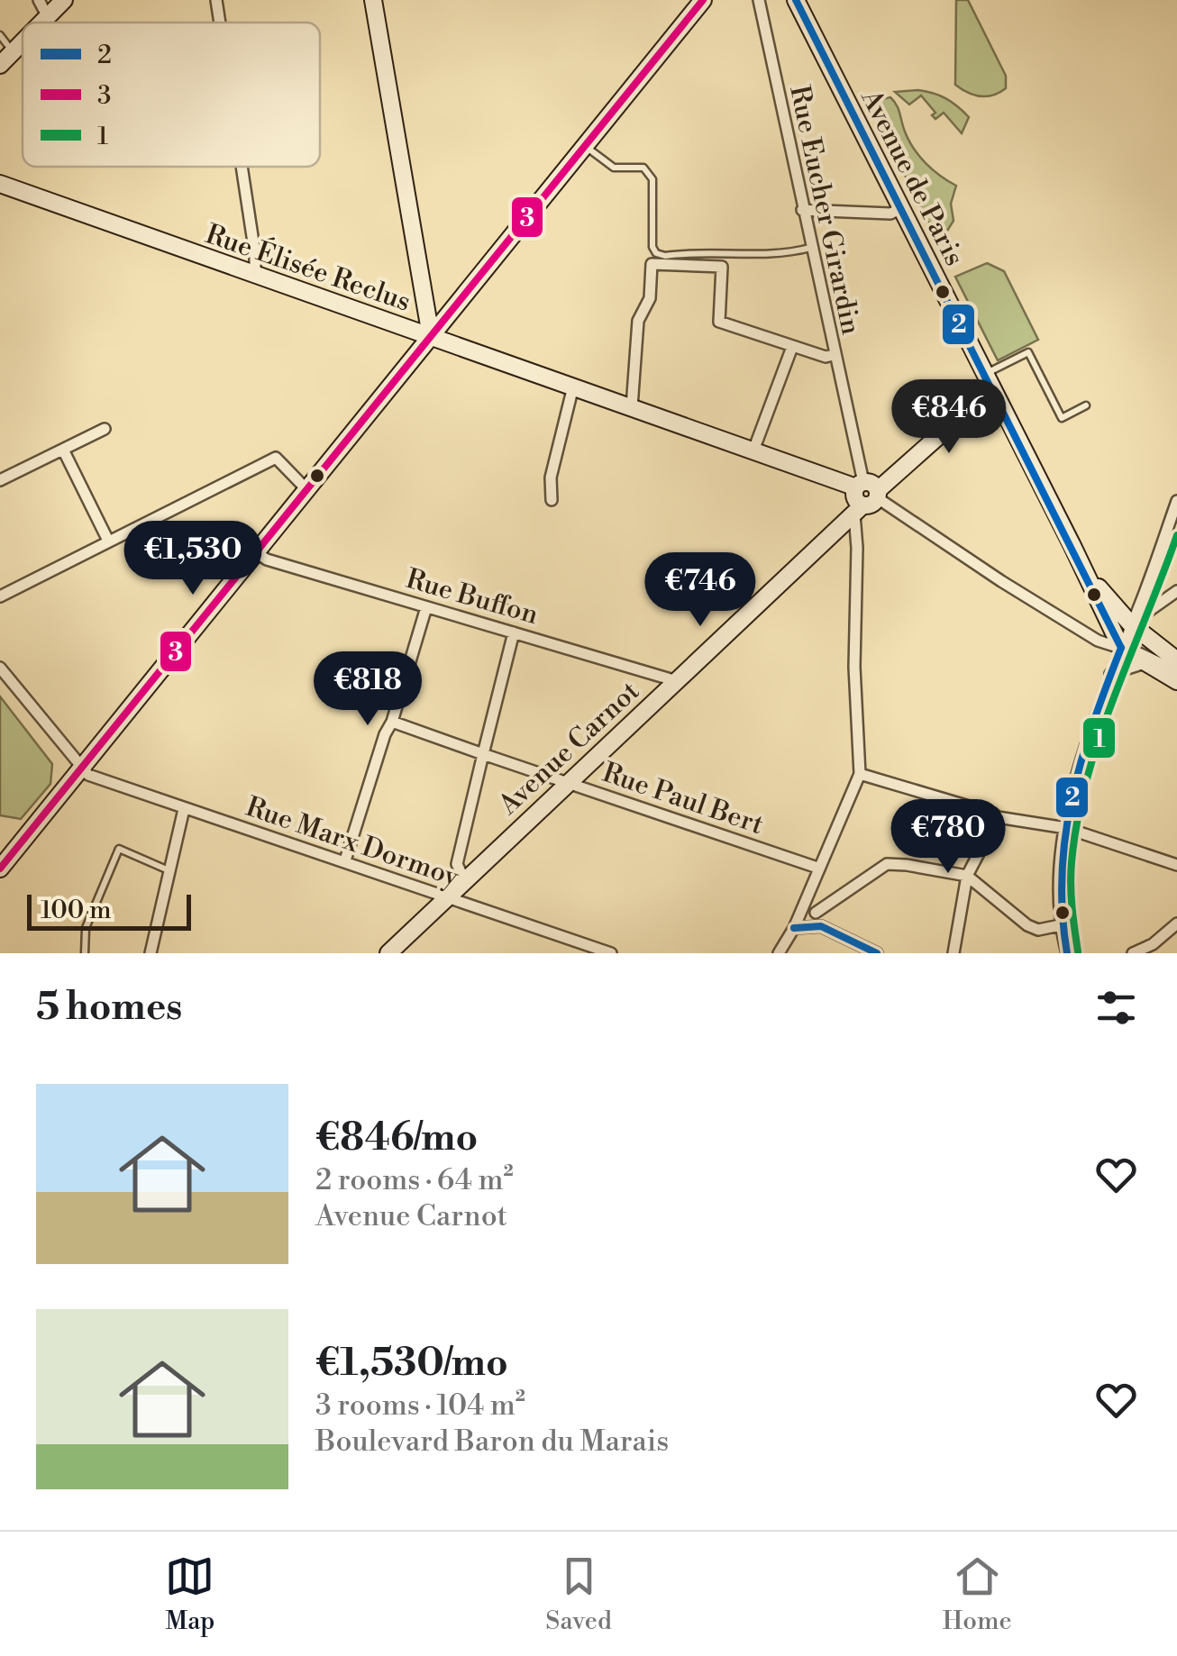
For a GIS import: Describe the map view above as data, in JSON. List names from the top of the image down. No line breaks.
{"streets":{"street":["Avenue de Paris","Rue Eucher Girardin","Rue Élisée Reclus","Rue Buffon","Avenue Carnot","Rue Paul Bert","Rue Marx Dormoy"]},"crossings":[["Avenue de Paris","Avenue Carnot"],["Rue Eucher Girardin","Rue Élisée Reclus"],["Rue Eucher Girardin","Avenue Carnot"],["Rue Élisée Reclus","Avenue Carnot"],["Rue Buffon","Avenue Carnot"],["Avenue Carnot","Rue Paul Bert"],["Avenue Carnot","Rue Marx Dormoy"]],"lines":["transit line 2","transit line 3","transit line 1"],"legend":["2","3","1"],"scale_bar":"100 m","page":{"price":["€846","€1,530","€746","€818","€780"],"scale":"100 m","heading":"5 homes","list":[{"name":"€846/mo","note":"2 rooms · 64 m² · Avenue Carnot"},{"name":"€1,530/mo","note":"3 rooms · 104 m² · Boulevard Baron du Marais"}],"tabs":["Map","Saved","Home"]}}
